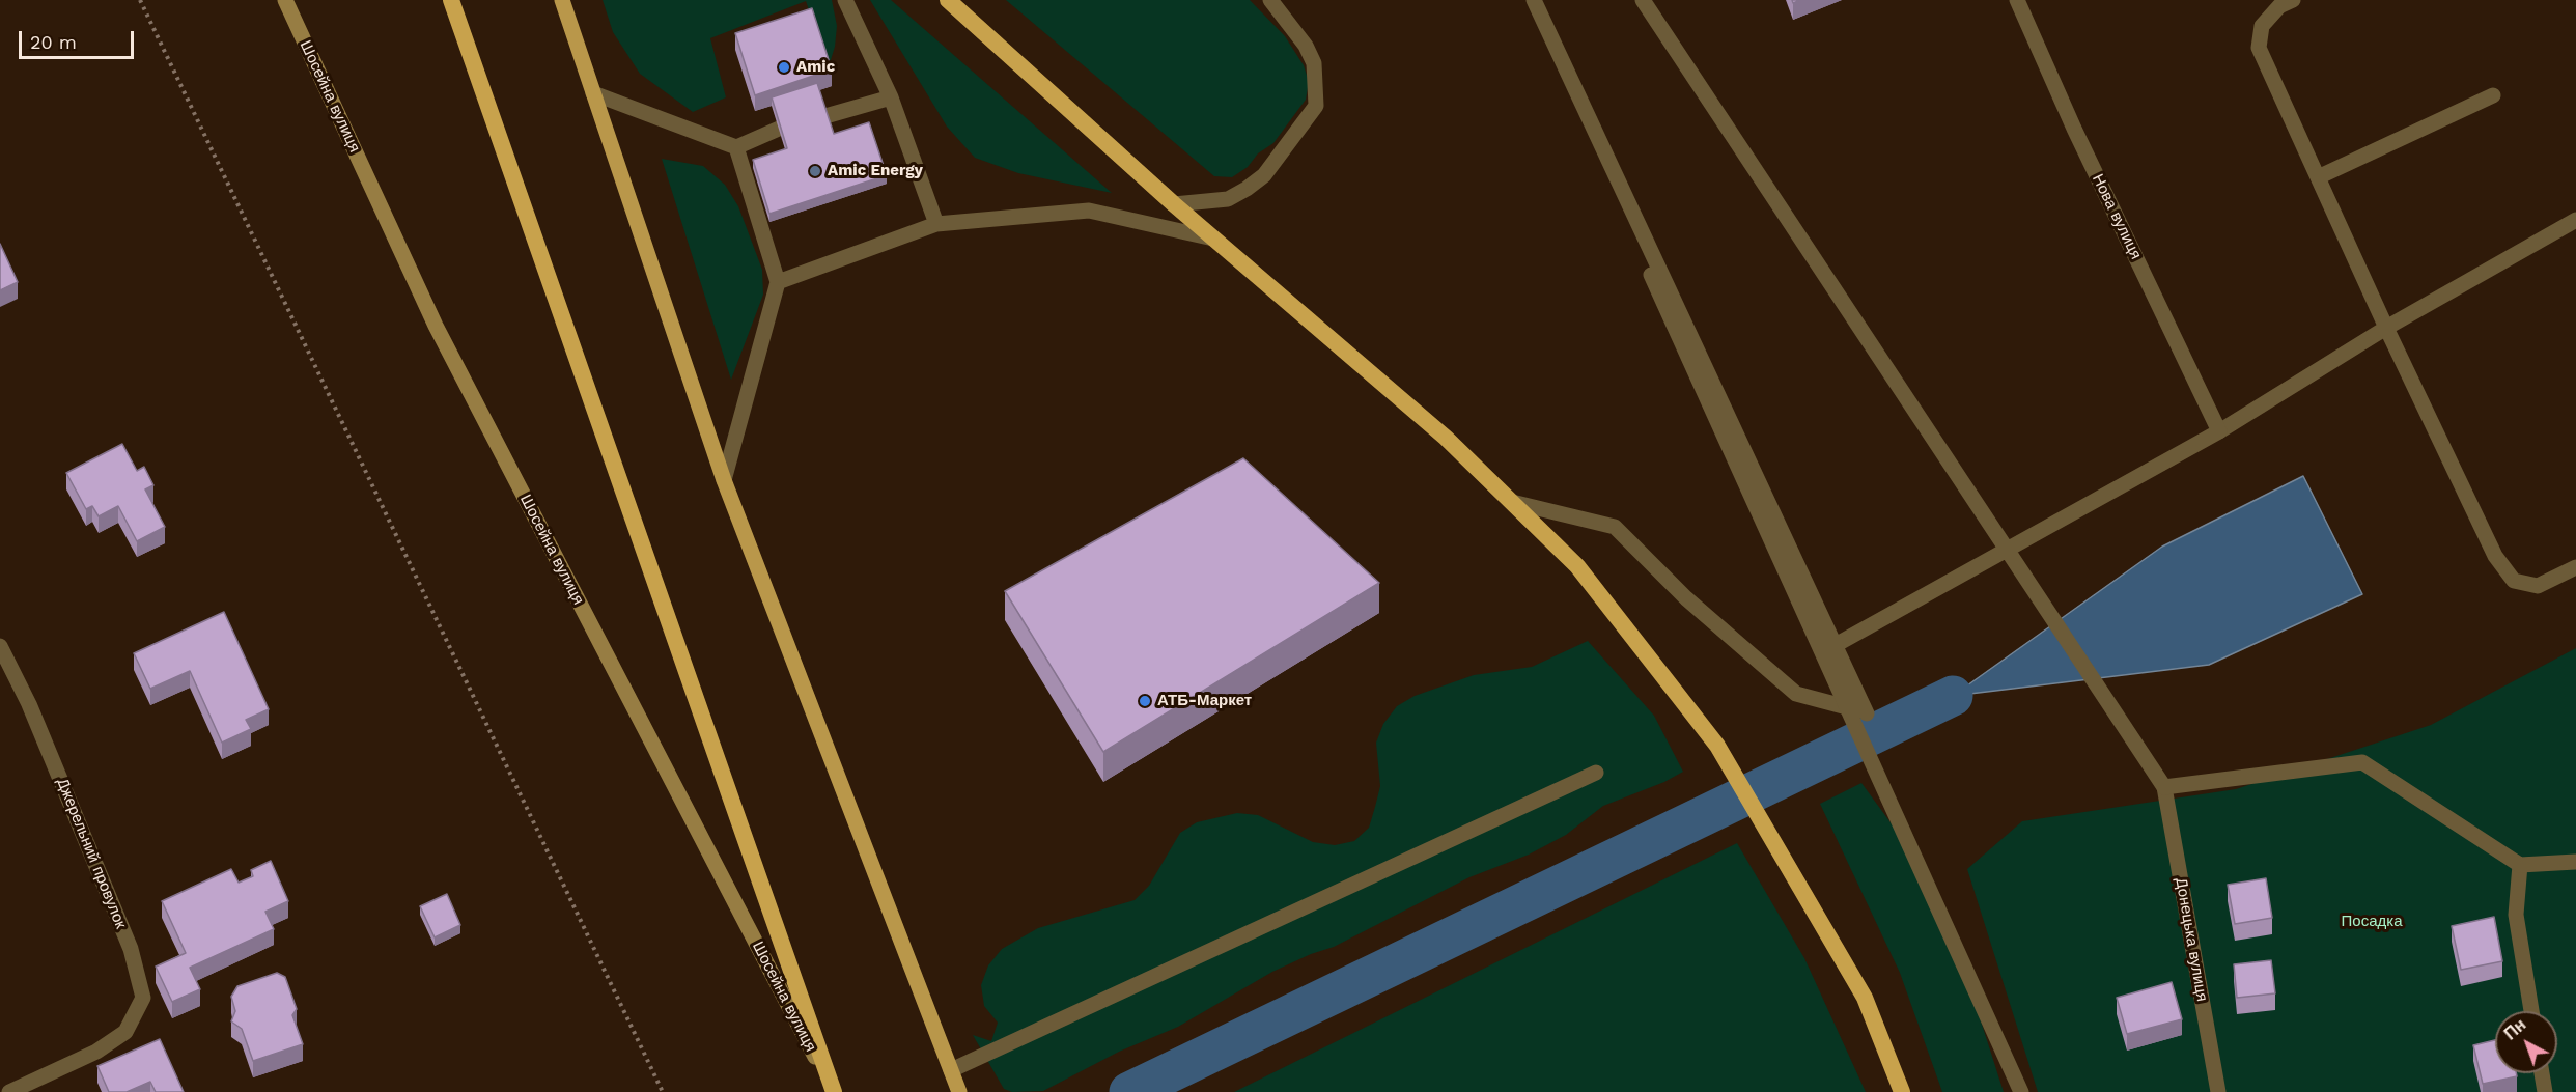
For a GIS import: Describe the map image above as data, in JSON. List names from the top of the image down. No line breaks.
{"streets":{"main road":["Шосейна вулиця"],"street":["Нова вулиця","Джерельний провулок","Донецька вулиця"]},"parks":["Посадка"],"places":["Amic","Amic Energy","АТБ-Маркет"],"scale_bar":"20 m","north":"top left"}
